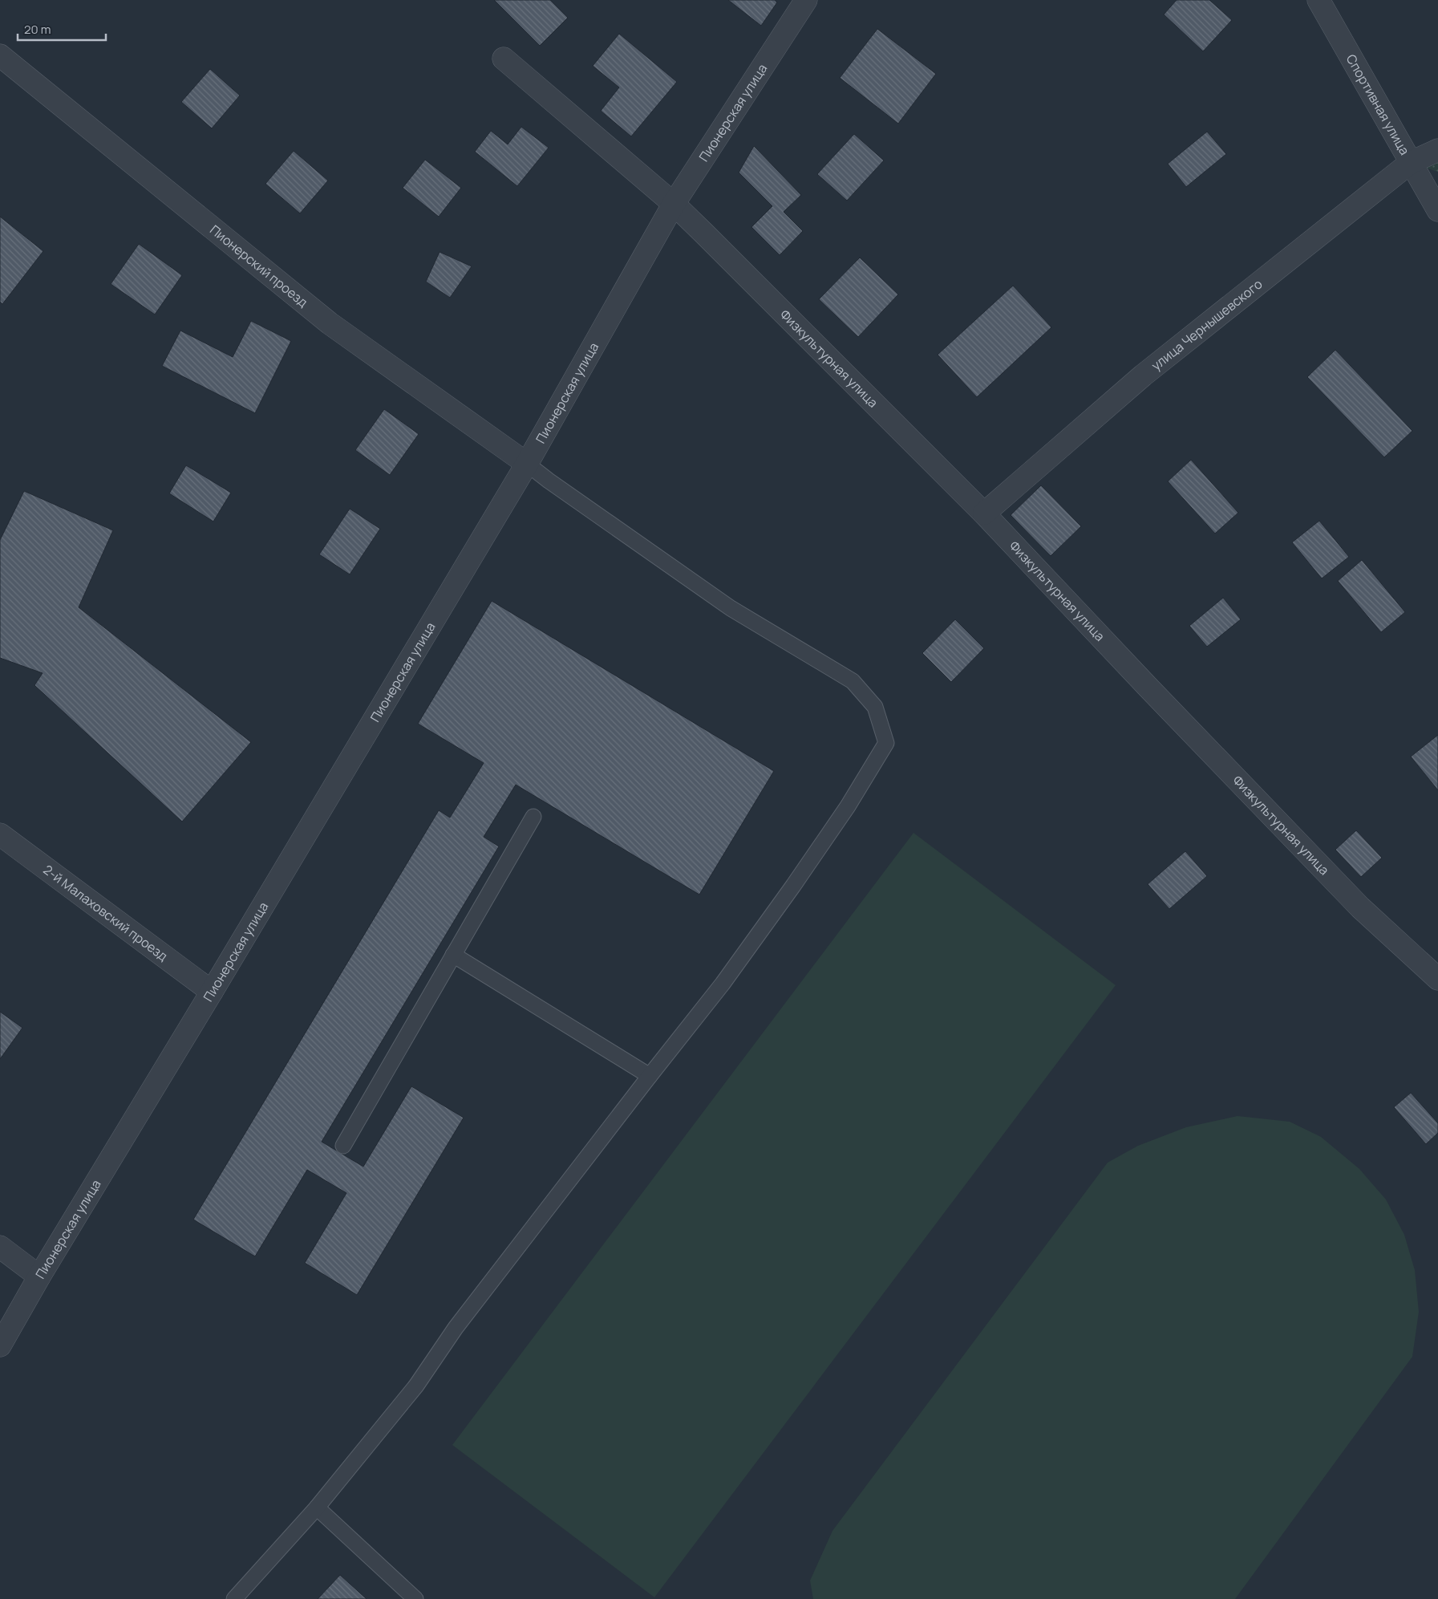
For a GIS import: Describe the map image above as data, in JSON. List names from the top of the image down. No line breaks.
{"streets":{"street":["Спортивная улица","Пионерская улица","Пионерский проезд","улица Чернышевского","Физкультурная улица","2-й Малаховский проезд"]},"crossings":[["Спортивная улица","улица Чернышевского"],["Пионерская улица","Пионерский проезд"],["Пионерская улица","Физкультурная улица"],["Пионерская улица","2-й Малаховский проезд"],["улица Чернышевского","Физкультурная улица"]],"scale_bar":"20 m"}
